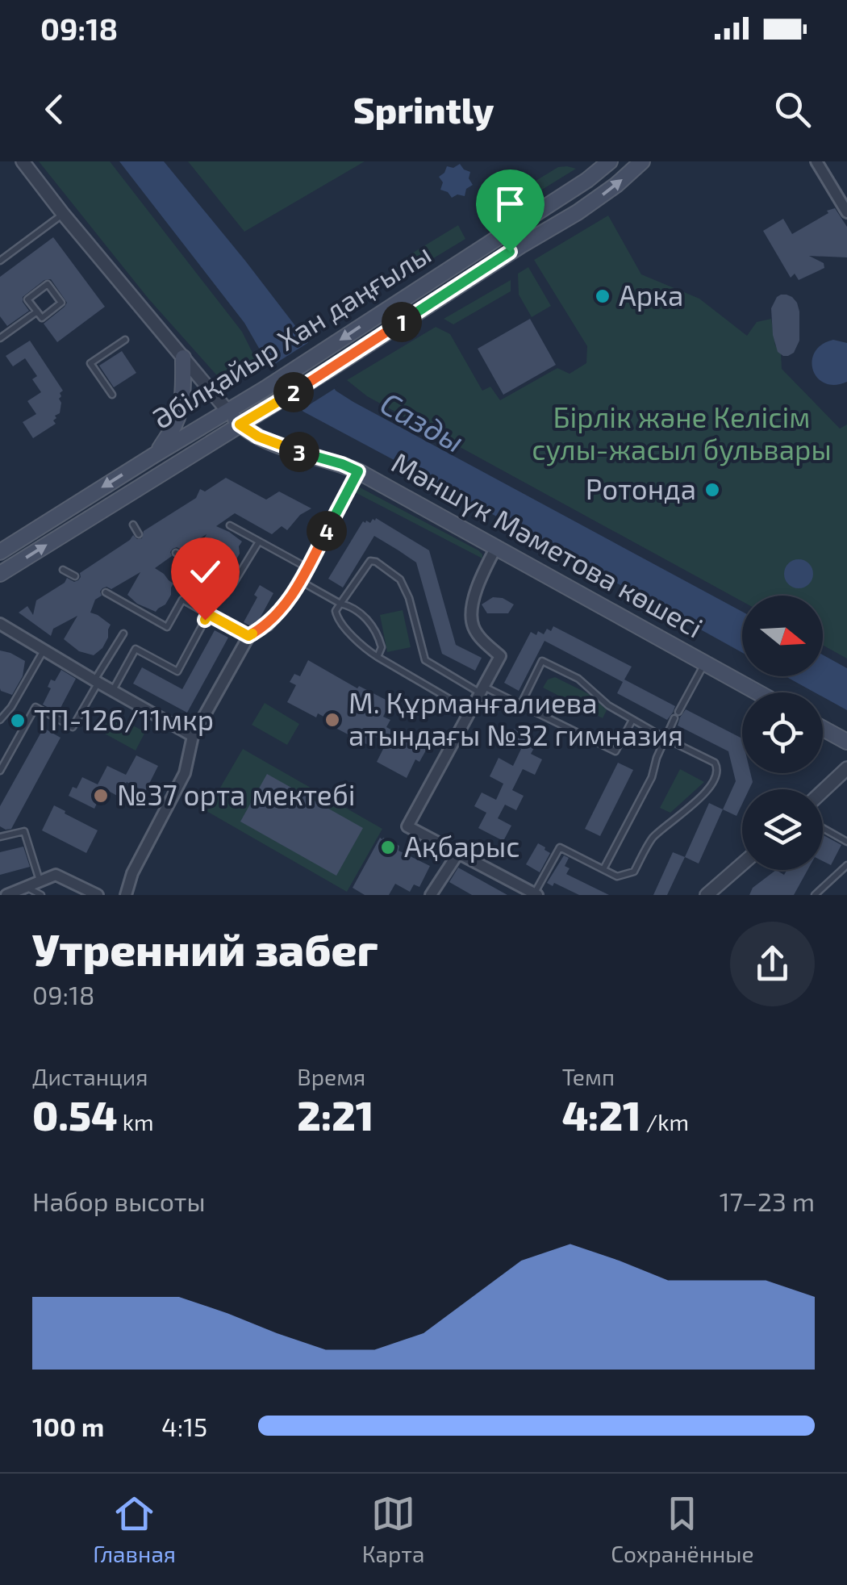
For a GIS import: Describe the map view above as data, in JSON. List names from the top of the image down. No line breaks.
{"streets":{"main road":["Әбілқайыр Хан даңғылы","Мәншүк Мәметова көшесі"]},"crossings":[["Әбілқайыр Хан даңғылы","Мәншүк Мәметова көшесі"]],"water":["Сазды"],"parks":["Бірлік және Келісім сулы-жасыл бульвары"],"places":["Арка","Ротонда","М. Құрманғалиева атындағы №32 гимназия","ТП-126/11мкр","№37 орта мектебі","Ақбарыс"],"north":"right","page":{"status":"09:18","header":"Sprintly","pins":["1","2","3","4"],"heading":["Утренний забег","09:18"],"stats":[["Дистанция","0.54 km"],["Время","2:21"],["Темп","4:21 /km"]],"chart":["Набор высоты","17–23 m"],"list":[{"name":"100 m","note":"4:15"}],"tabs":["Главная","Карта","Сохранённые"]}}
